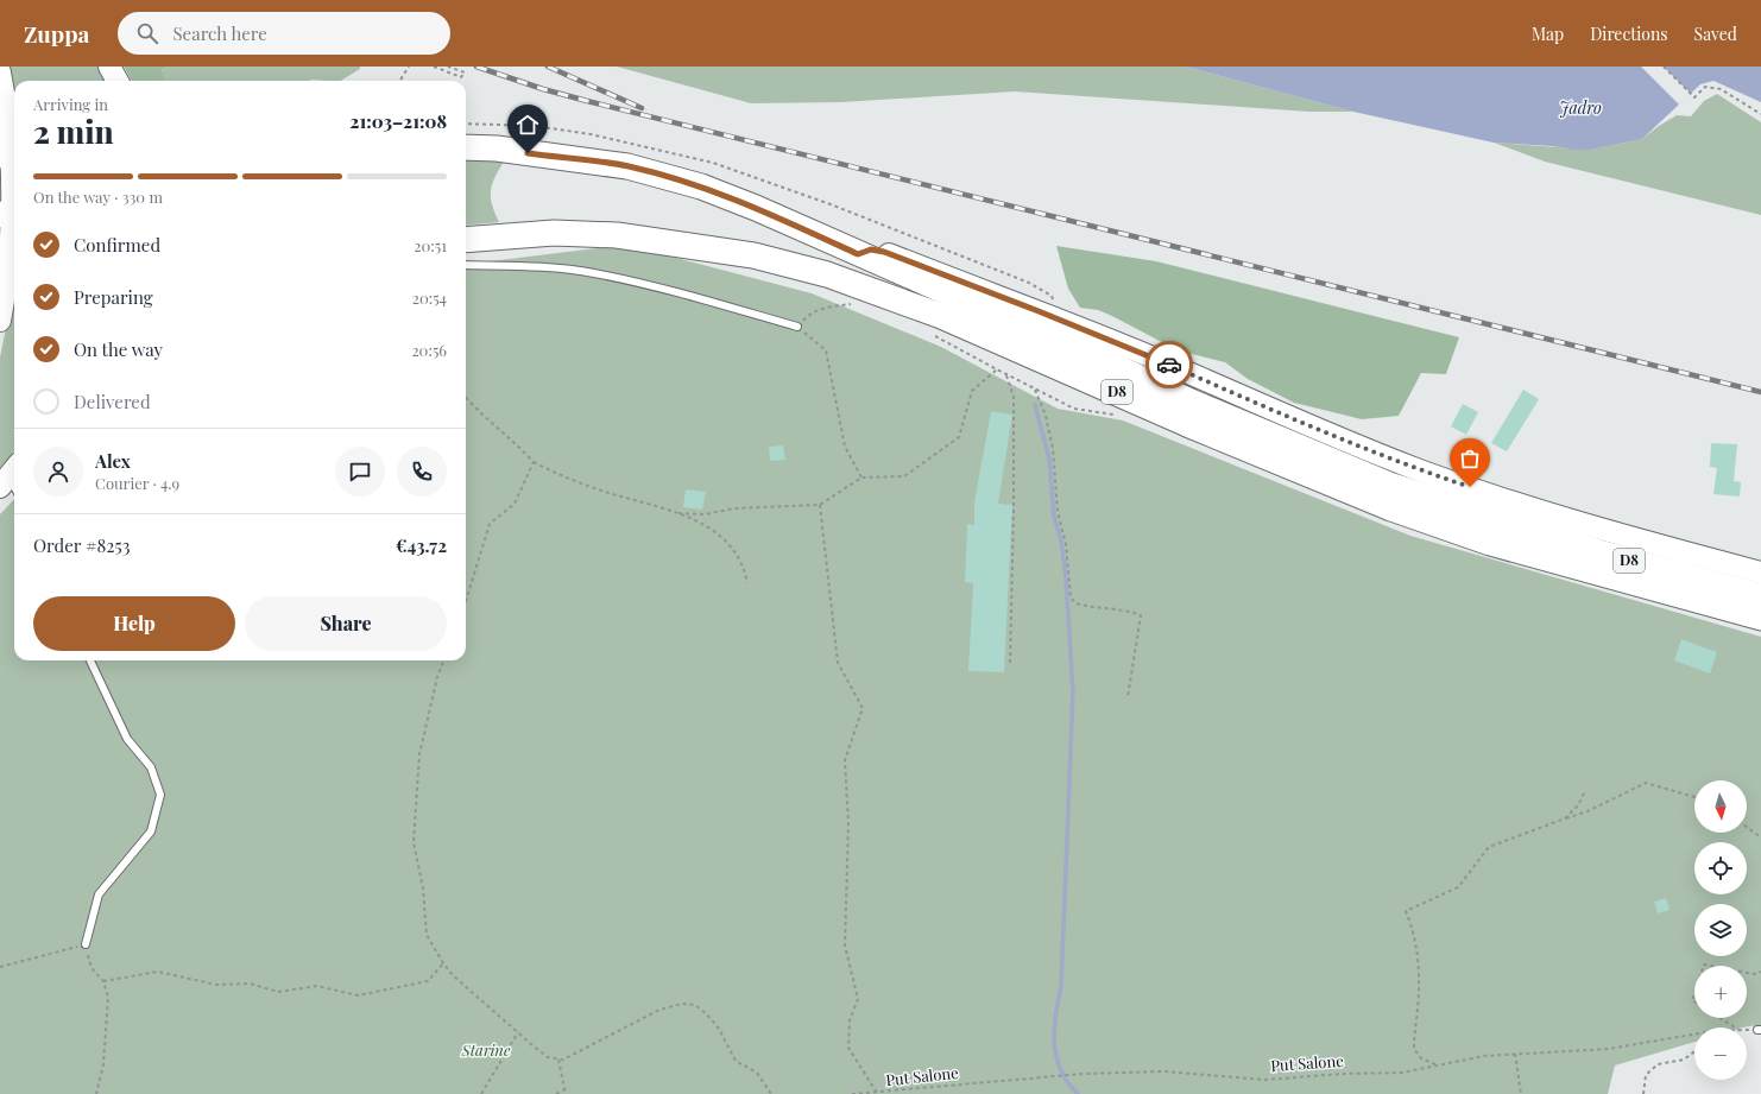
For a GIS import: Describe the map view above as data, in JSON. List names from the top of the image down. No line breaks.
{"streets":{"highway":["D8"],"path":["Put Salone"]},"water":["Jadro"],"parks":["Starine"],"north":"bottom","page":{"header":"Zuppa","search":"Search here","nav":["Map","Directions","Saved"],"heading":["2 min","Arriving in","21:03–21:08"],"panel":["Alex","Courier · 4.9","Order #8253","€43.72"],"bar":"On the way · 330 m","list":[["Confirmed","20:51"],["Preparing","20:54"],["On the way","20:56"],"Delivered"],"buttons":["Help","Share"],"map_buttons":["+","−"]}}
